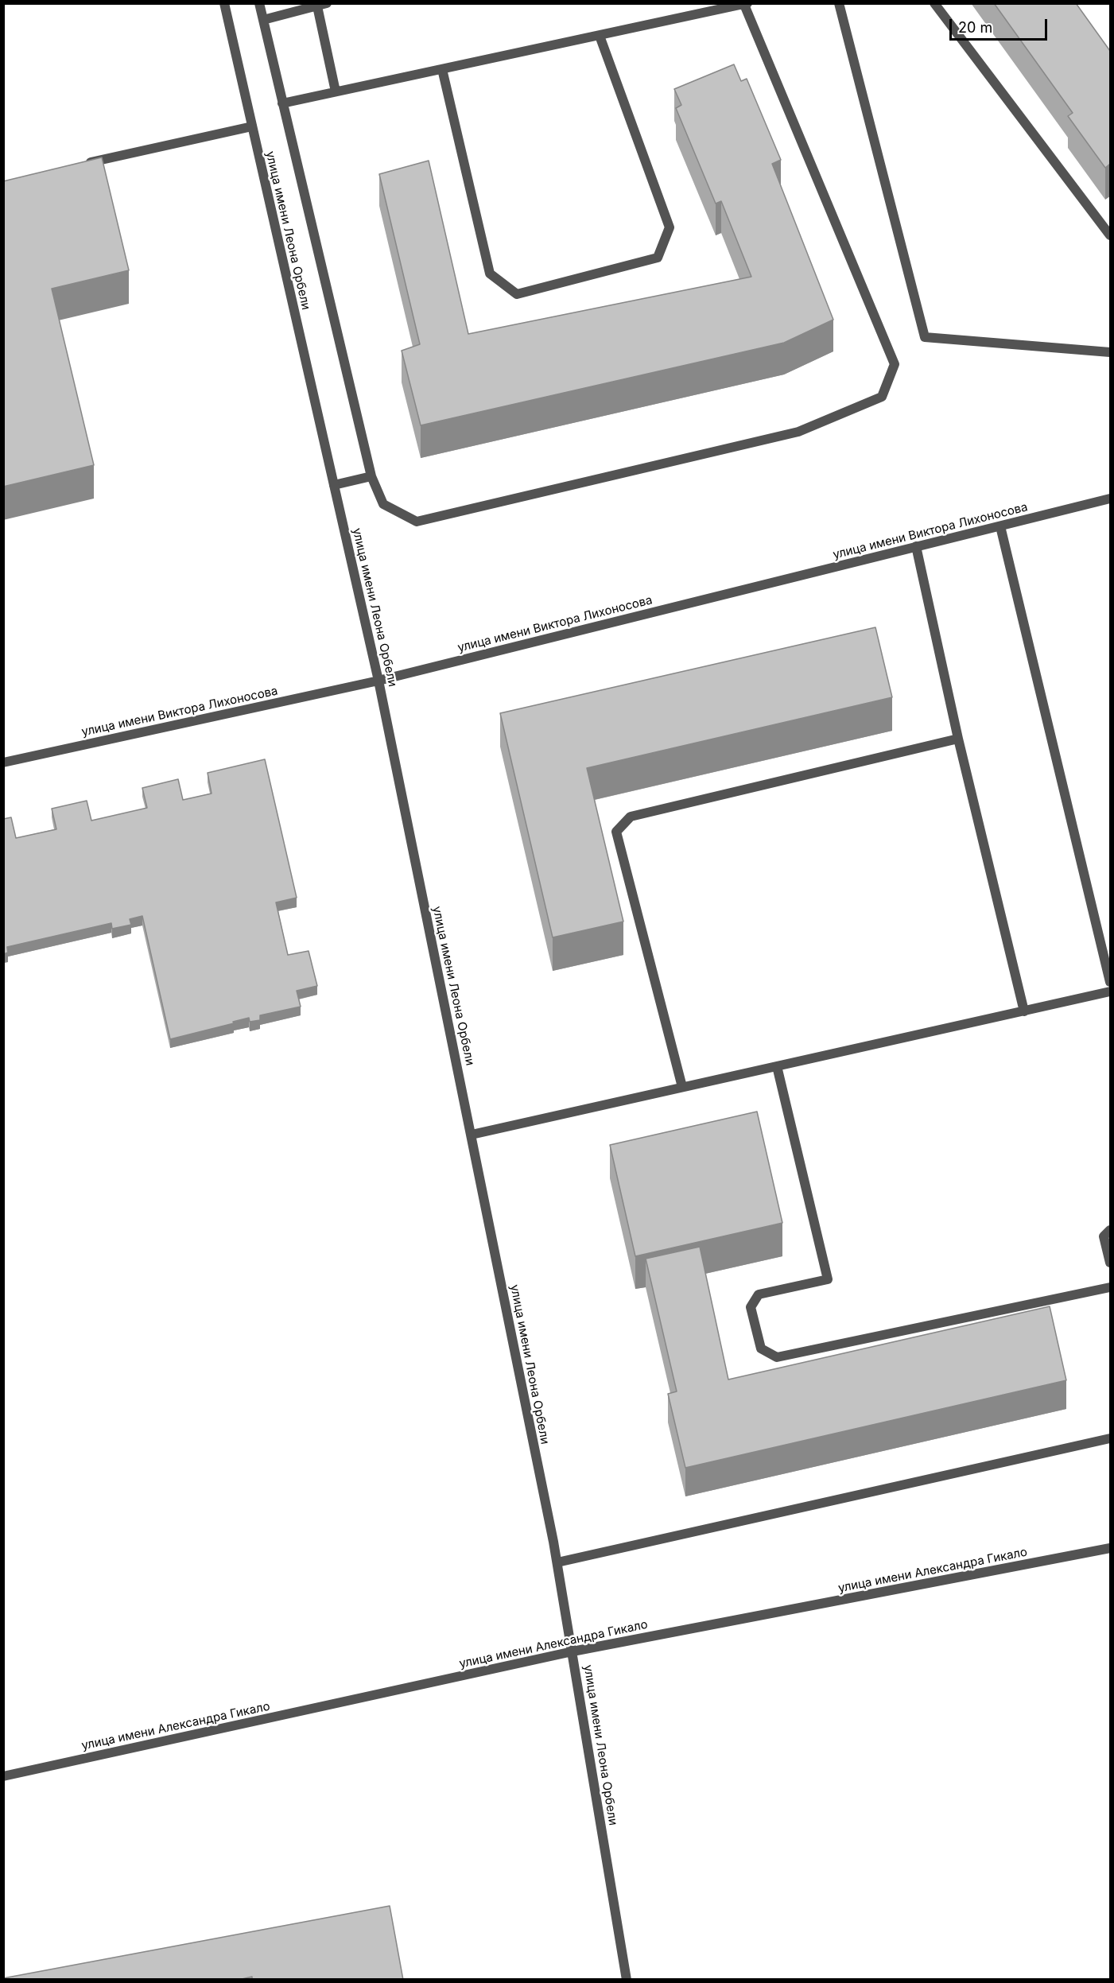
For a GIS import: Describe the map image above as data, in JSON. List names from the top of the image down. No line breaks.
{"streets":{"street":["улица имени Леона Орбели","улица имени Виктора Лихоносова","улица имени Александра Гикало"]},"crossings":[["улица имени Леона Орбели","улица имени Виктора Лихоносова"],["улица имени Леона Орбели","улица имени Александра Гикало"]],"scale_bar":"20 m"}
